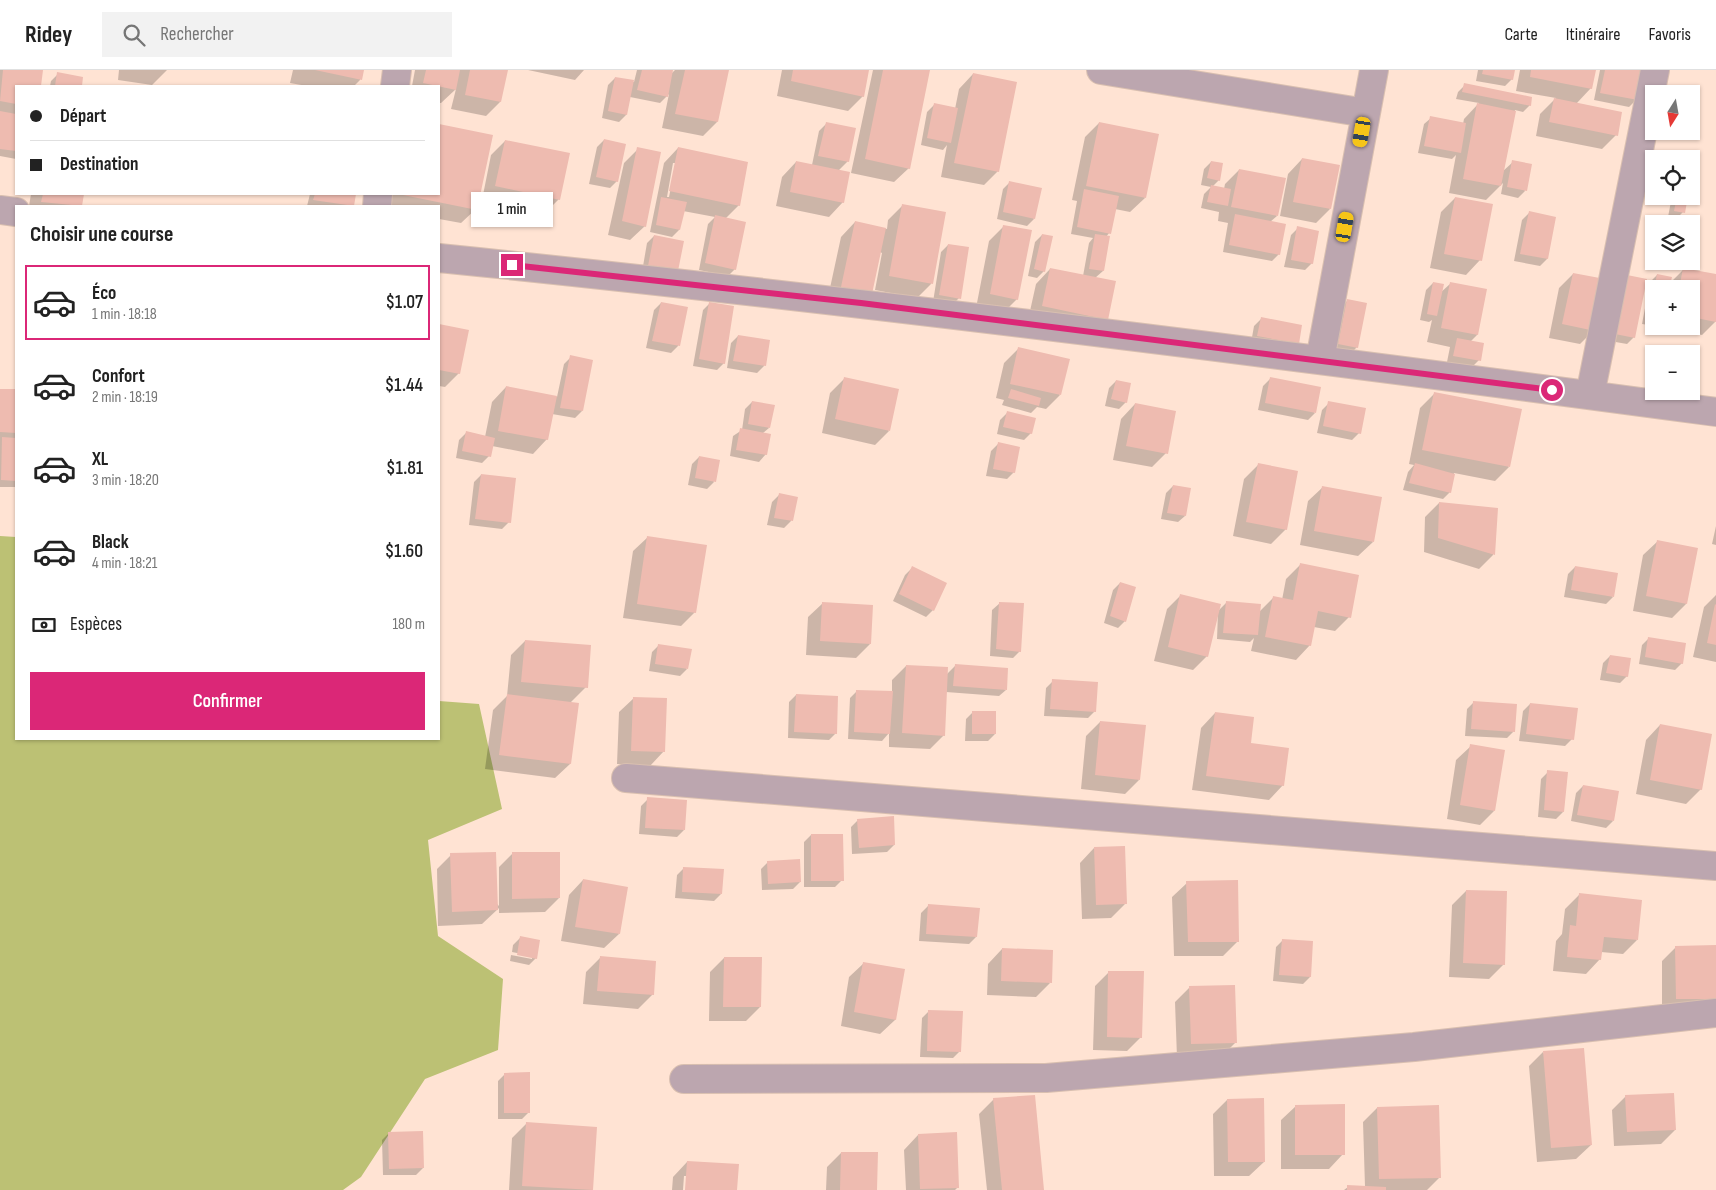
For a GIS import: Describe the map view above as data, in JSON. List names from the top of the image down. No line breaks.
{"north":"bottom","page":{"header":"Ridey","search":"Rechercher","nav":["Carte","Itinéraire","Favoris"],"map_buttons":["+","−"],"banner":["Départ","Destination"],"bubble":"1 min","heading":"Choisir une course","list":[{"name":"Éco","note":"1 min · 18:18","value":"$1.07"},{"name":"Confort","note":"2 min · 18:19","value":"$1.44"},{"name":"XL","note":"3 min · 18:20","value":"$1.81"},{"name":"Black","note":"4 min · 18:21","value":"$1.60"}],"pay":["Espèces","180 m"],"buttons":"Confirmer"}}
